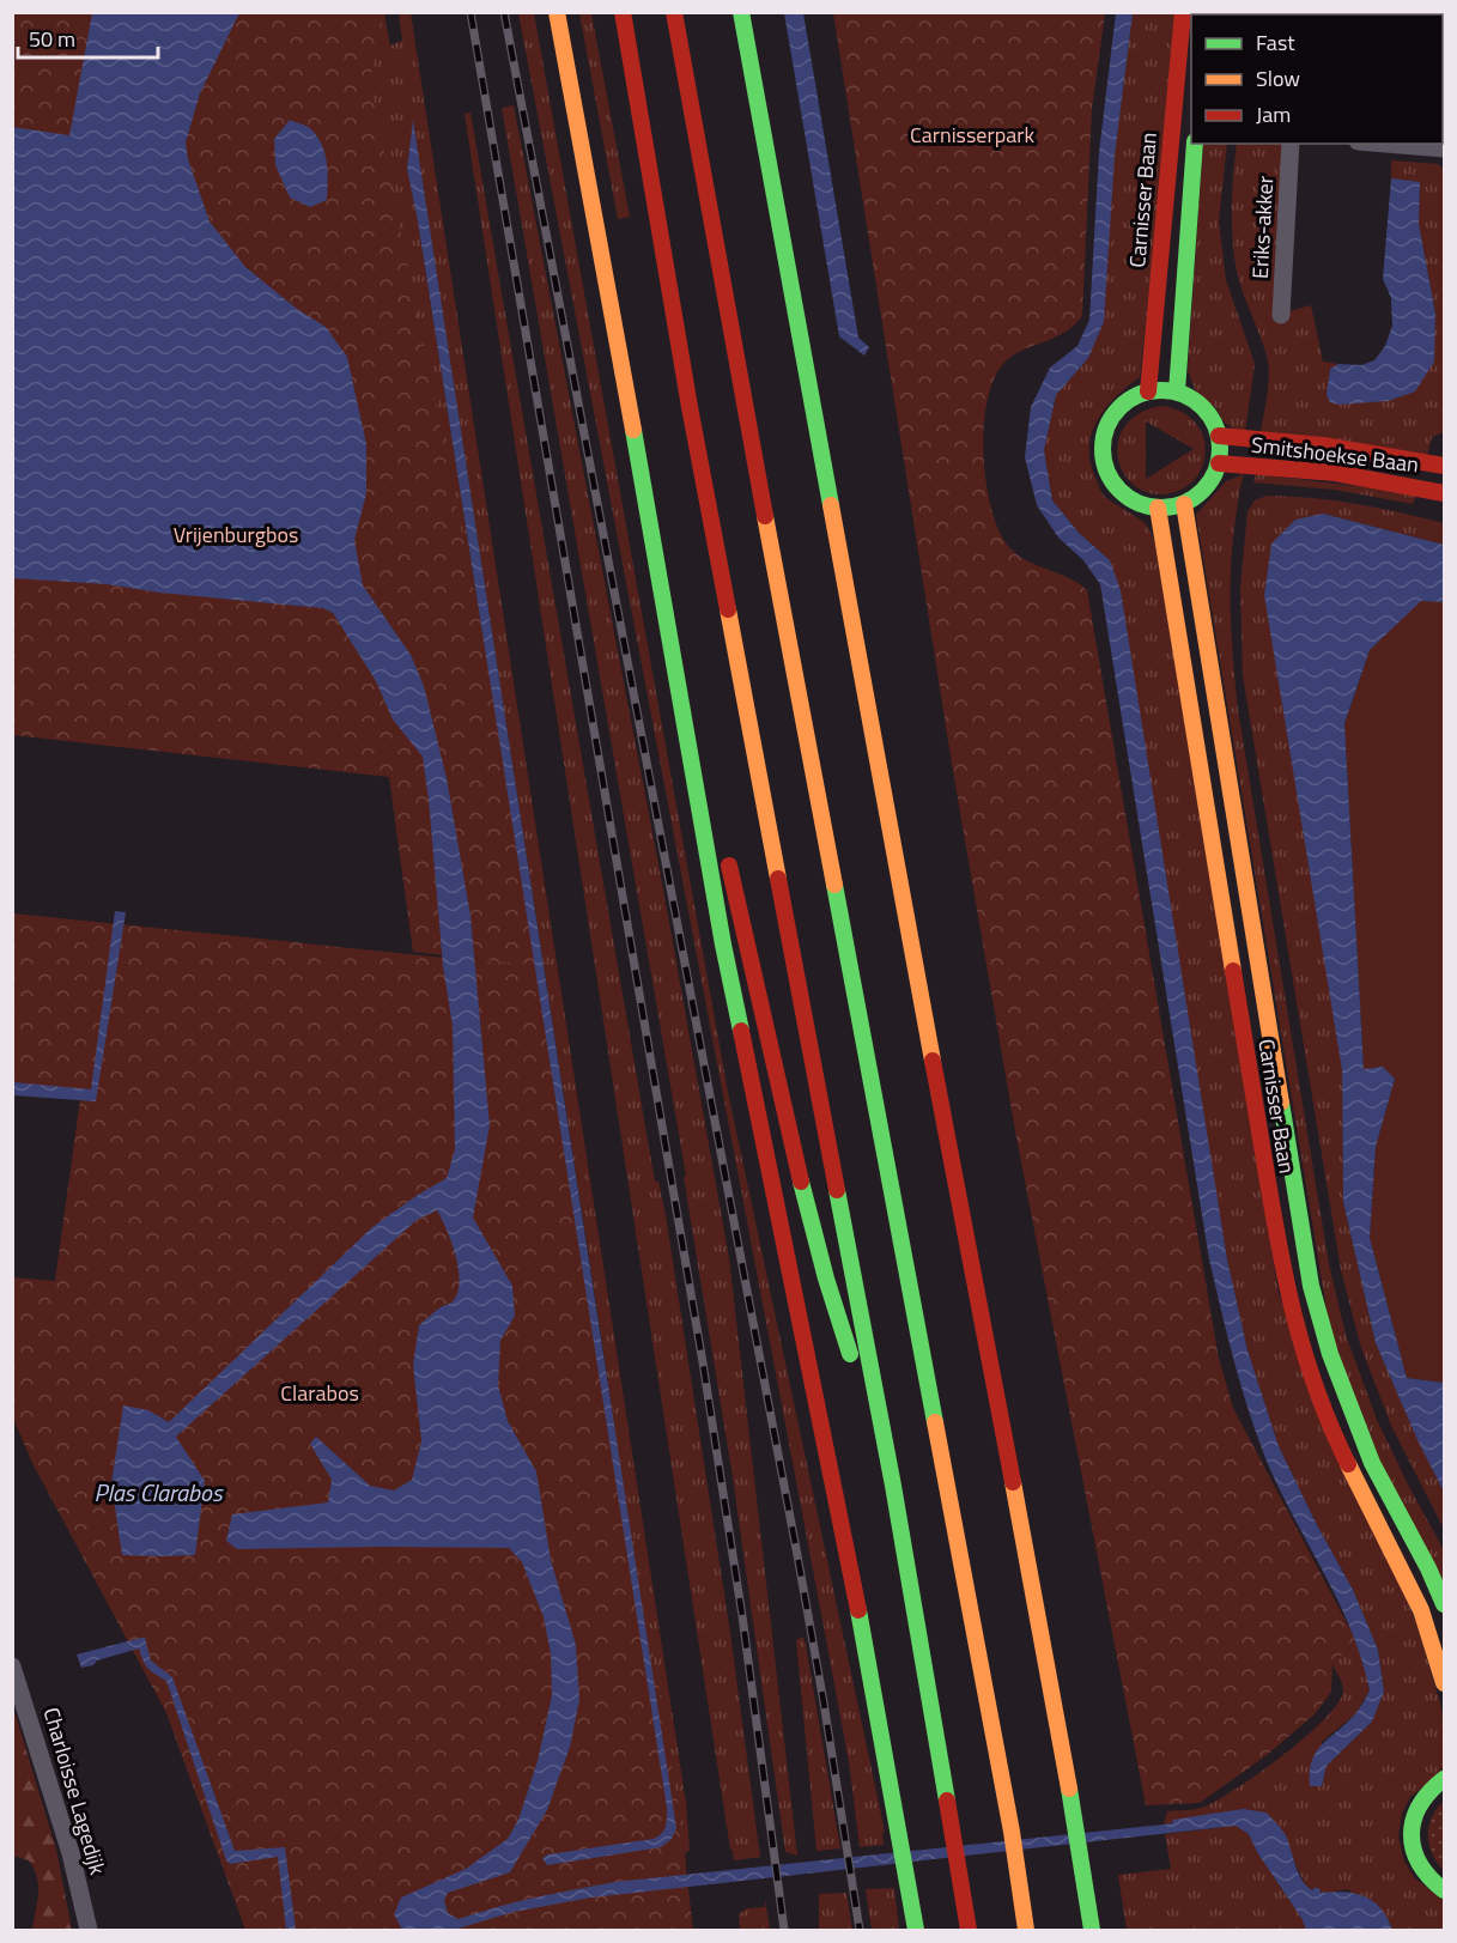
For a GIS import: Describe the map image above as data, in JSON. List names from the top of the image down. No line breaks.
{"streets":{"main road":["Carnisser Baan","Smitshoekse Baan"],"street":["Eriks-akker","Charloisse Lagedijk"]},"crossings":[["Carnisser Baan","Smitshoekse Baan"]],"water":["Plas Clarabos"],"parks":["Carnisserpark","Vrijenburgbos","Clarabos"],"legend":["Fast","Slow","Jam"],"scale_bar":"50 m"}
